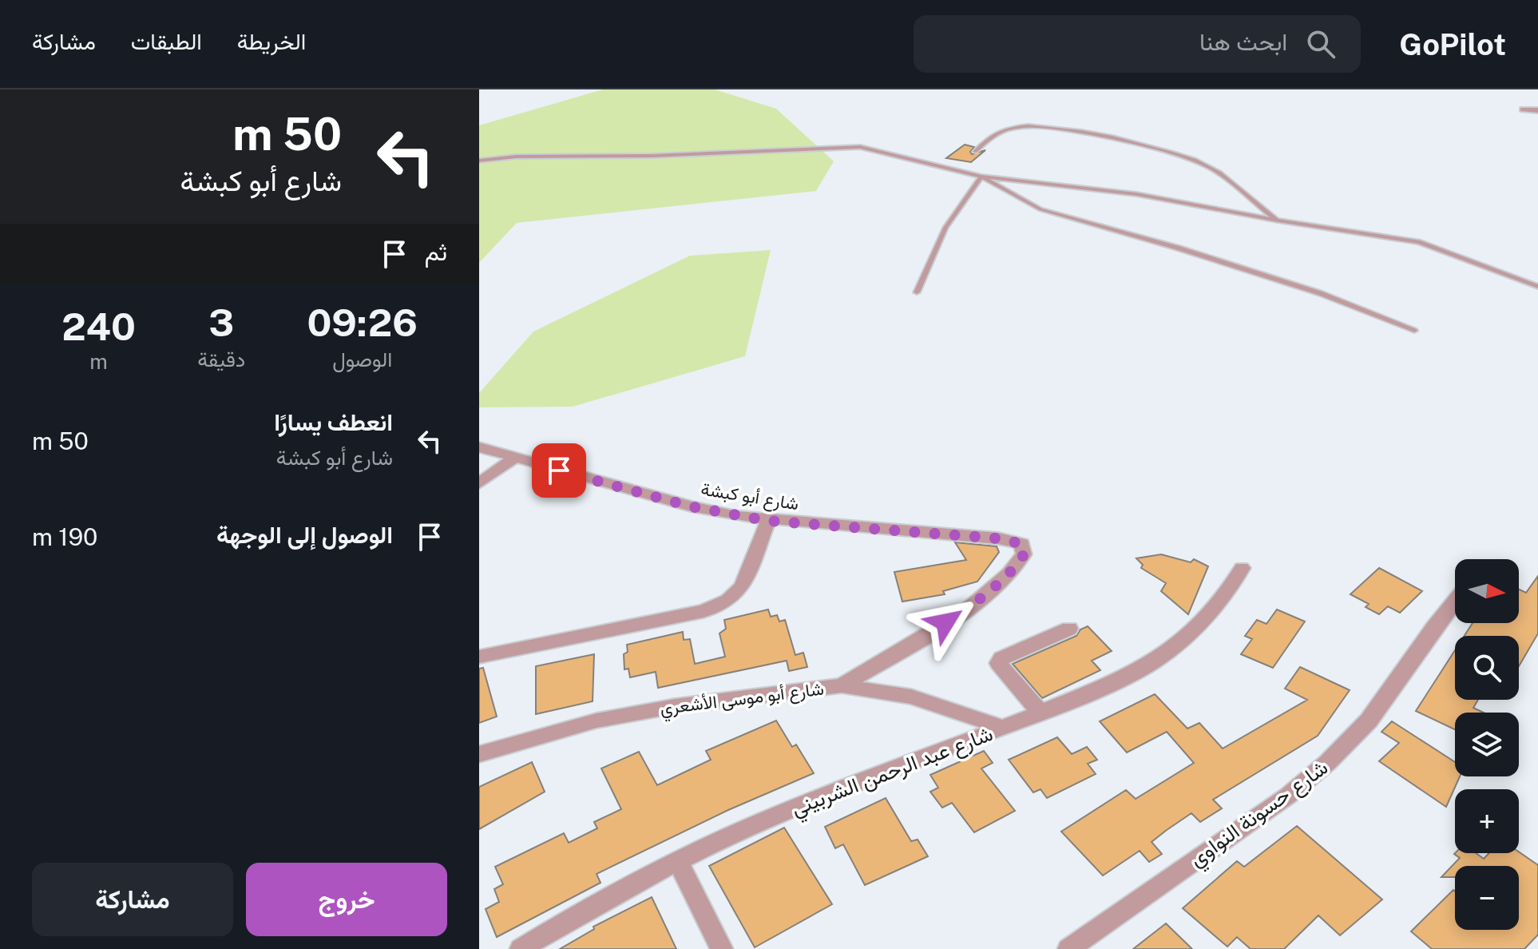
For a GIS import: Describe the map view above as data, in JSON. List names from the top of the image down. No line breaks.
{"streets":{"street":["شارع أبو كبشة","شارع أبو موسى الأشعري","شارع عبد الرحمن الشربيني","شارع حسونة النواوي"]},"crossings":[["شارع أبو كبشة","شارع أبو موسى الأشعري"],["شارع أبو موسى الأشعري","شارع عبد الرحمن الشربيني"]],"north":"right","page":{"header":"GoPilot","search":"ابحث هنا","nav":["الخريطة","الطبقات","مشاركة"],"turn":["50 m","شارع أبو كبشة"],"then":"ثم","eta":["09:26","الوصول","3","دقيقة","240","m"],"list":[{"name":"انعطف يسارًا","note":"شارع أبو كبشة","value":"50 m"},{"name":"الوصول إلى الوجهة","value":"190 m"}],"map_buttons":["+","−"],"buttons":["خروج","مشاركة"]}}
